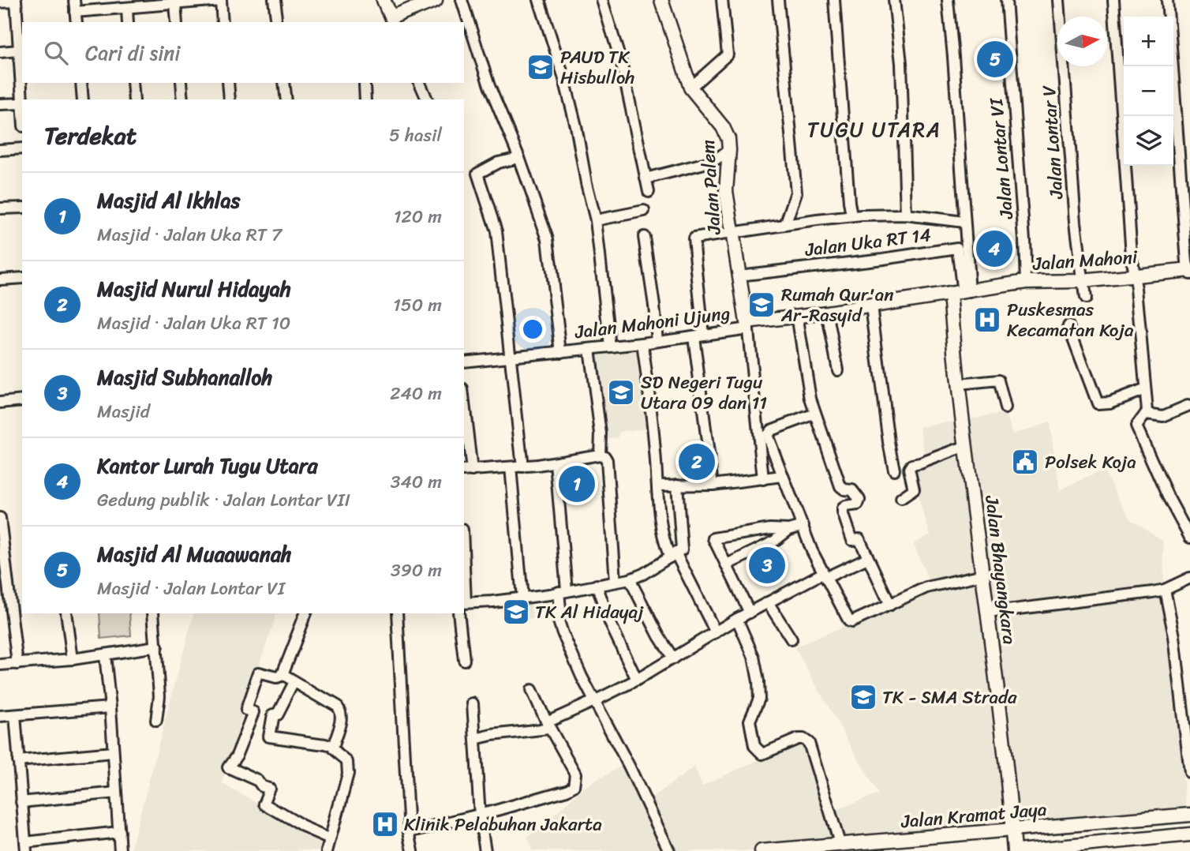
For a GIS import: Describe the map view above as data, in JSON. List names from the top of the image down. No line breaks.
{"streets":{"street":["Jalan Lontar V","Jalan Lontar VI","Jalan Palem","Jalan Uka RT 14","Jalan Mahoni","Jalan Mahoni Ujung","Jalan Bhayangkara","Jalan Kramat Jaya"]},"crossings":[["Jalan Lontar V","Jalan Mahoni"],["Jalan Lontar VI","Jalan Mahoni"],["Jalan Palem","Jalan Uka RT 14"],["Jalan Palem","Jalan Mahoni Ujung"],["Jalan Uka RT 14","Jalan Mahoni"],["Jalan Uka RT 14","Jalan Mahoni Ujung"],["Jalan Uka RT 14","Jalan Bhayangkara"],["Jalan Mahoni","Jalan Mahoni Ujung"],["Jalan Mahoni","Jalan Bhayangkara"],["Jalan Mahoni Ujung","Jalan Bhayangkara"],["Jalan Bhayangkara","Jalan Kramat Jaya"]],"districts":["TUGU UTARA"],"places":{"school or university":["PAUD TK Hisbulloh","Rumah Qur'an Ar-Rasyid","SD Negeri Tugu Utara 09 dan 11","TK Al Hidayaj","TK - SMA Strada"],"hospital":["Puskesmas Kecamatan Koja","Klinik Pelabuhan Jakarta"],"public building":["Polsek Koja"]},"north":"right","page":{"map_buttons":["+","−"],"search":"Cari di sini","pins":["5","4","2","1","3"],"heading":["Terdekat","5 hasil"],"list":[{"mark":"1","name":"Masjid Al Ikhlas","note":"Masjid · Jalan Uka RT 7","value":"120 m"},{"mark":"2","name":"Masjid Nurul Hidayah","note":"Masjid · Jalan Uka RT 10","value":"150 m"},{"mark":"3","name":"Masjid Subhanalloh","note":"Masjid","value":"240 m"},{"mark":"4","name":"Kantor Lurah Tugu Utara","note":"Gedung publik · Jalan Lontar VII","value":"340 m"},{"mark":"5","name":"Masjid Al Muaawanah","note":"Masjid · Jalan Lontar VI","value":"390 m"}]}}
